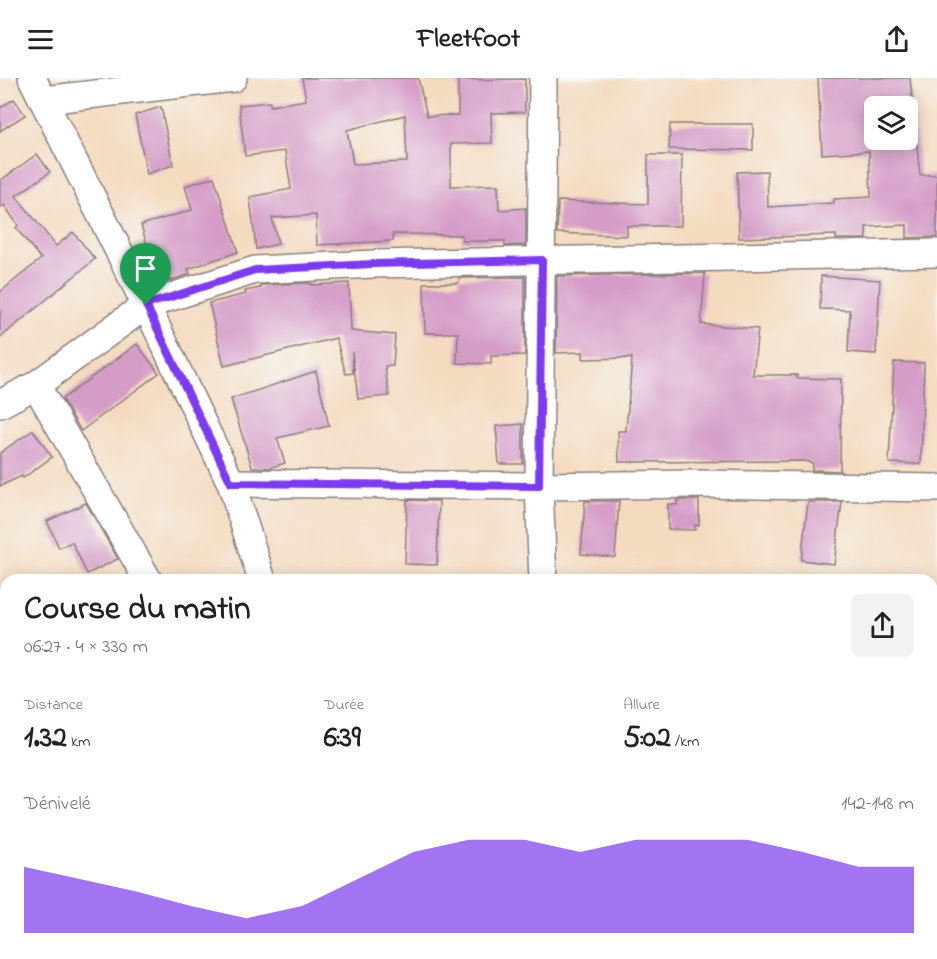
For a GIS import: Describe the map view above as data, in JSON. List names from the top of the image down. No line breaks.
{"page":{"header":"Fleetfoot","heading":["Course du matin","06:27 · 4 × 330 m"],"stats":[["Distance","1.32 km"],["Durée","6:39"],["Allure","5:02 /km"]],"chart":["Dénivelé","142–148 m"]}}
